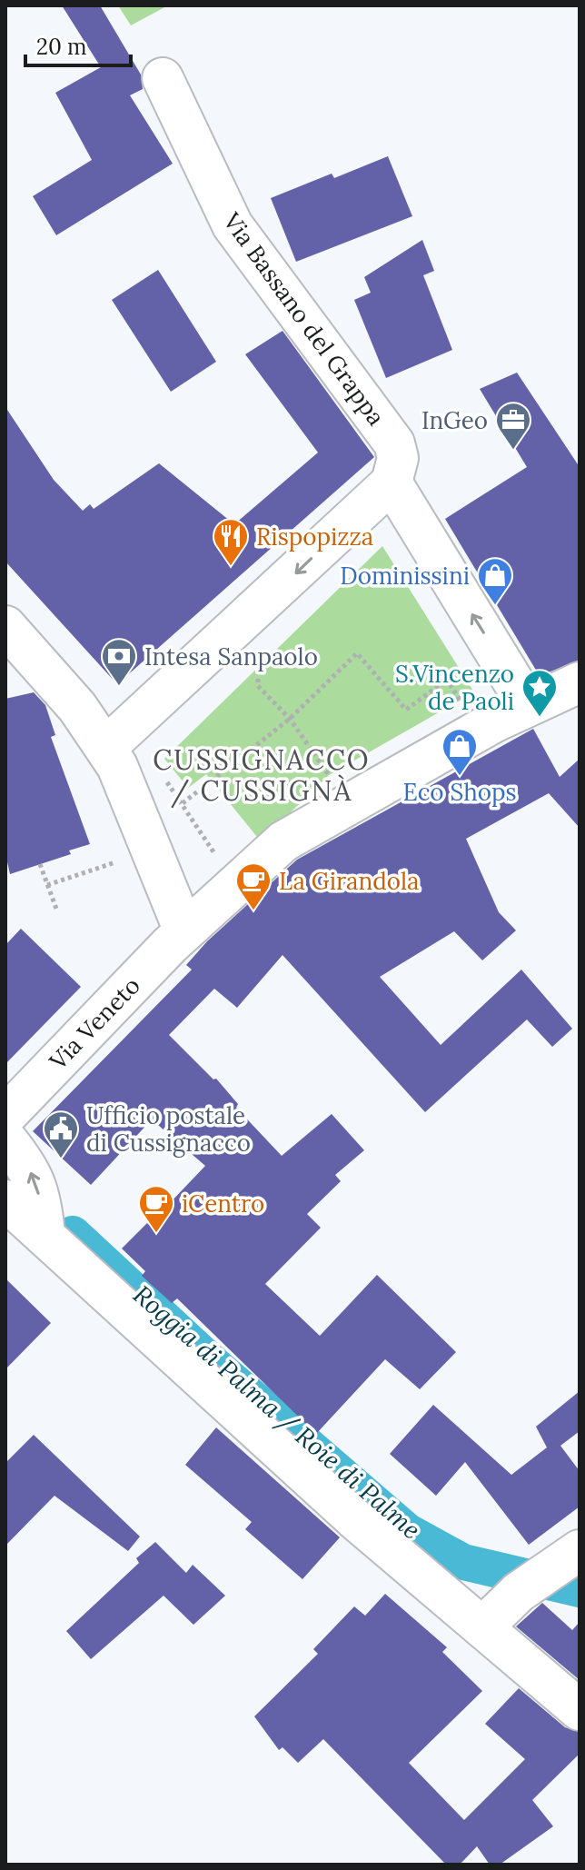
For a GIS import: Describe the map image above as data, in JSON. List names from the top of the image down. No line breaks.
{"streets":{"street":["Via Bassano del Grappa","Via Veneto"]},"districts":["CUSSIGNACCO / CUSSIGNÀ"],"water":["Roggia di Palma / Roie di Palme"],"places":{"office":["InGeo"],"restaurant":["Rispopizza"],"shop":["Dominissini","Eco Shops"],"bank":["Intesa Sanpaolo"],"place":["S.Vincenzo de Paoli"],"cafe":["La Girandola","iCentro"],"public building":["Ufficio postale di Cussignacco"]},"scale_bar":"20 m"}
